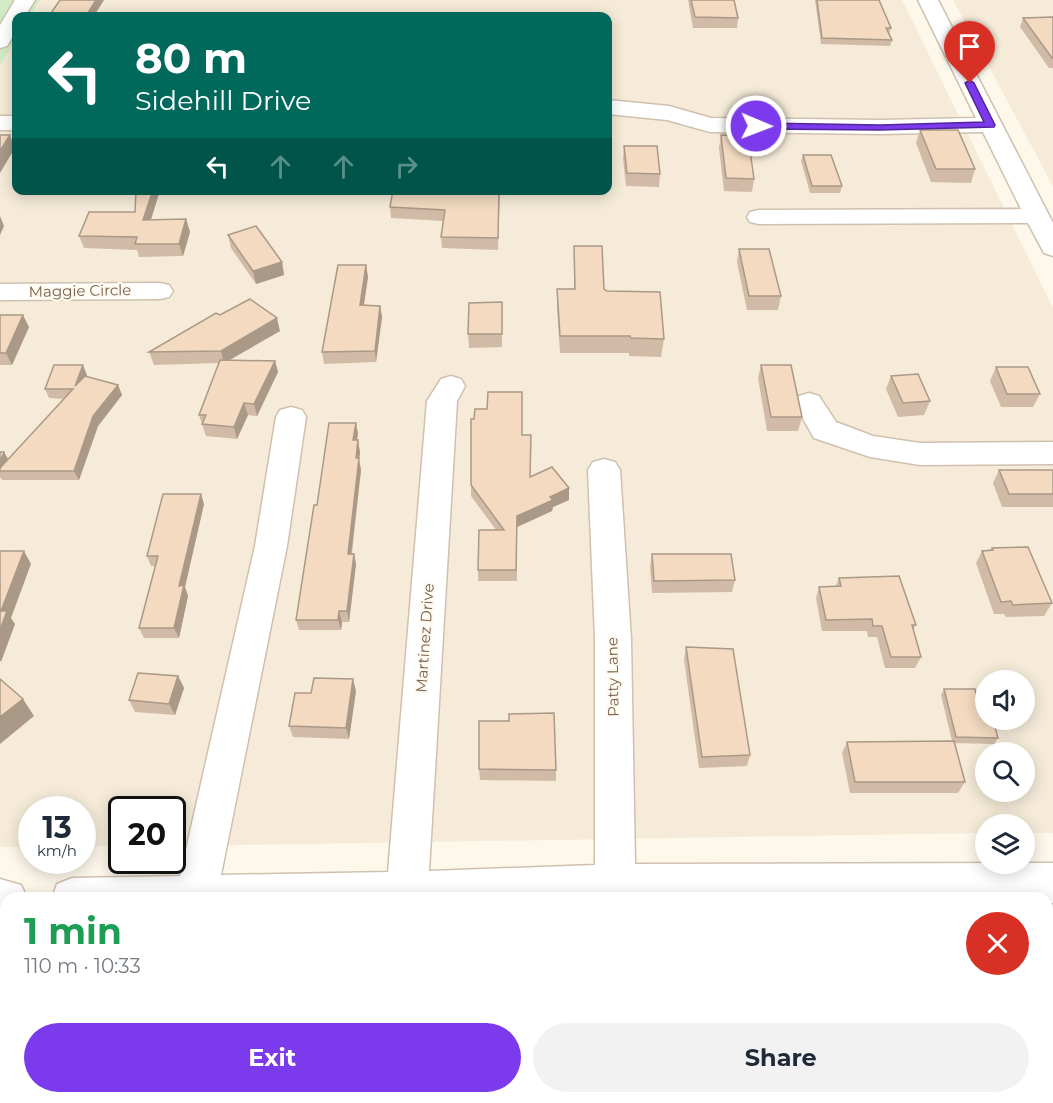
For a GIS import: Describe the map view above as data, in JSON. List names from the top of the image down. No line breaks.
{"streets":{"street":["Maggie Circle","Martinez Drive","Patty Lane"]},"page":{"turn":["80 m","Sidehill Drive"],"speed":"13 km/h","limit":"20","heading":["1 min","110 m · 10:33"],"buttons":["Exit","Share"]}}
